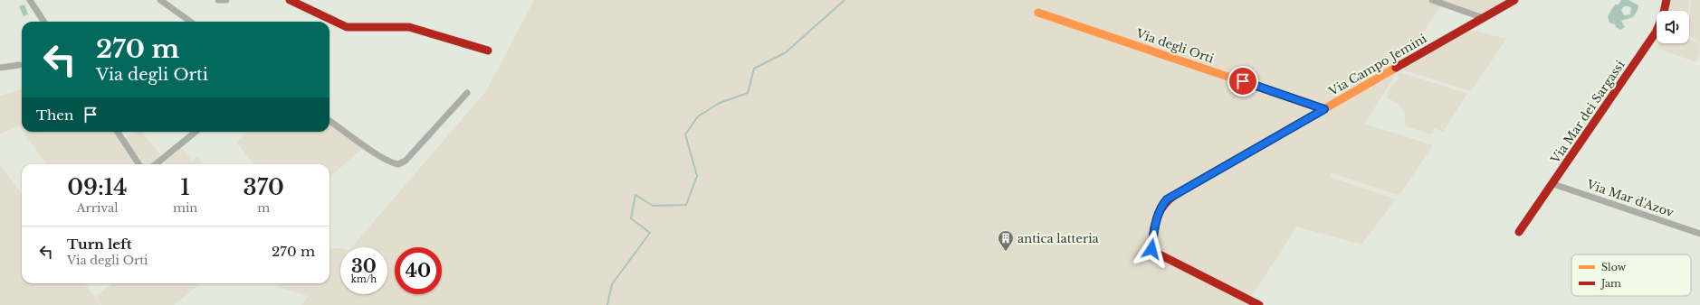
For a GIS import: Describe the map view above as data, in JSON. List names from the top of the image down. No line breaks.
{"streets":{"street":["Via degli Orti","Via Campo Jemini","Via Mar dei Sargassi","Via Mar d'Azov"]},"crossings":[["Via degli Orti","Via Campo Jemini"],["Via Mar dei Sargassi","Via Mar d'Azov"]],"places":{"building":["antica latteria"]},"legend":["Slow","Jam"],"page":{"turn":["270 m","Via degli Orti"],"then":"Then","eta":["09:14","Arrival","1","min","370","m"],"list":[{"name":"Turn left","note":"Via degli Orti","value":"270 m"}],"speed":"30 km/h","limit":"40"}}
